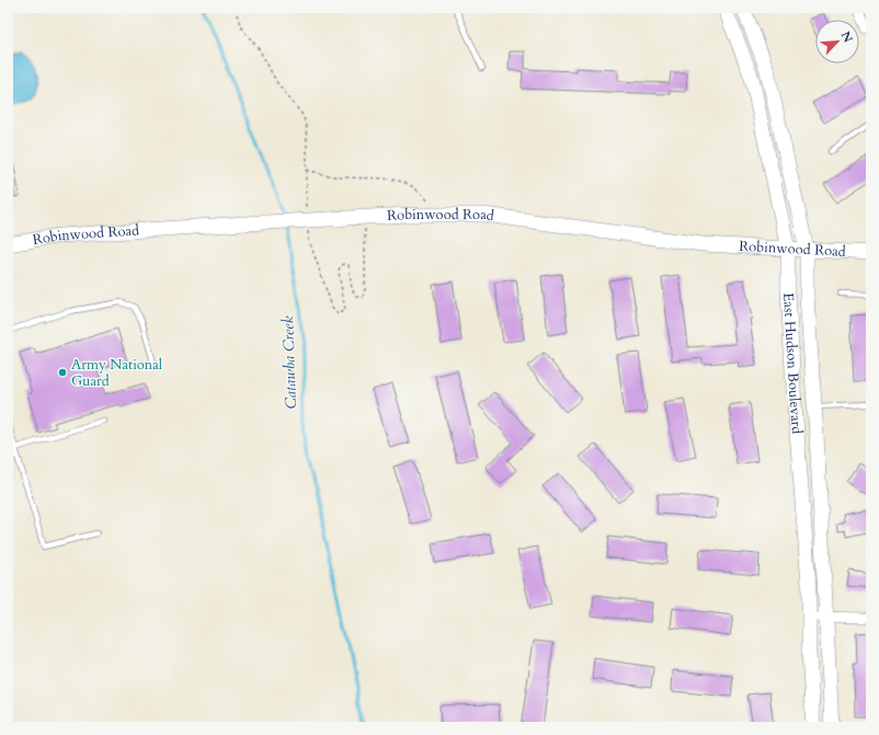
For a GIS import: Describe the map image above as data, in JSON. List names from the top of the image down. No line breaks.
{"streets":{"main road":["Robinwood Road","East Hudson Boulevard"]},"crossings":[["Robinwood Road","East Hudson Boulevard"]],"water":["Catawba Creek"],"places":["Army National Guard"],"north":"top right"}
